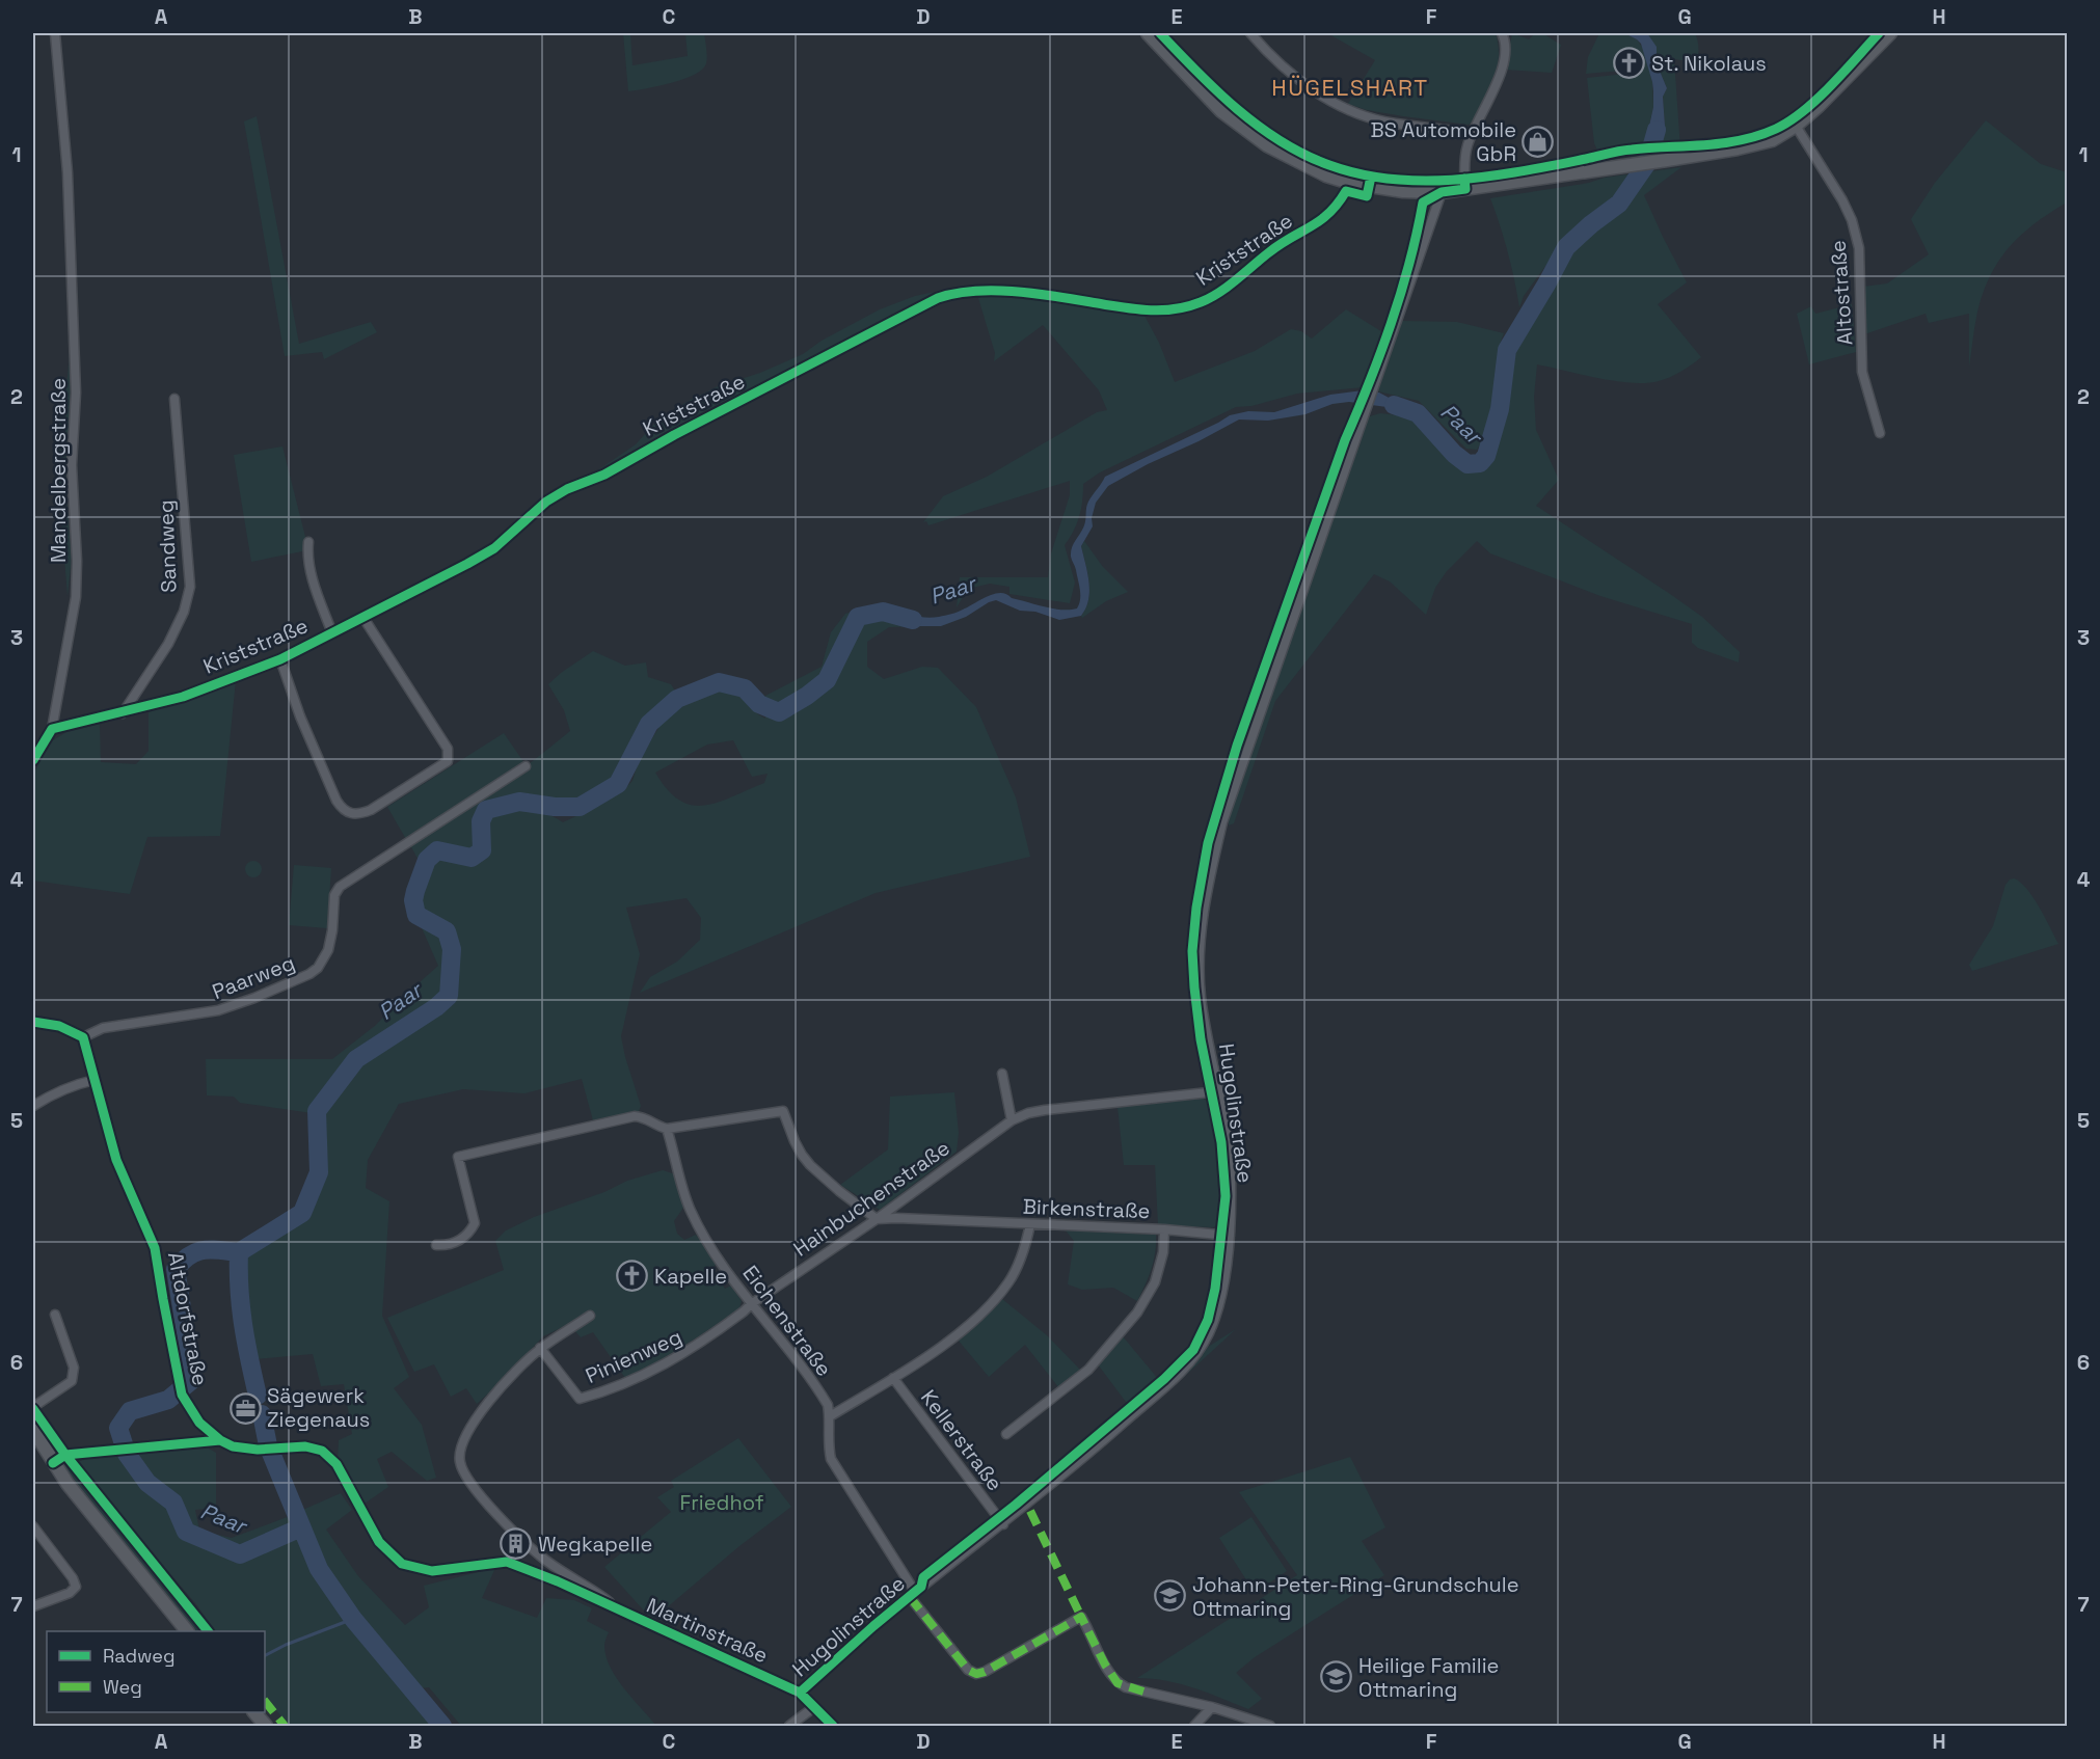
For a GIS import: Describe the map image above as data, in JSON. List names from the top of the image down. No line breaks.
{"streets":{"street":["Kriststraße","Altostraße","Mandelbergstraße","Sandweg","Paarweg","Hugolinstraße","Hainbuchenstraße","Birkenstraße","Altdorfstraße","Eichenstraße","Pinienweg","Kellerstraße","Martinstraße"]},"crossings":[["Kriststraße","Mandelbergstraße"],["Kriststraße","Sandweg"],["Paarweg","Altdorfstraße"],["Hugolinstraße","Hainbuchenstraße"],["Hugolinstraße","Birkenstraße"],["Hugolinstraße","Eichenstraße"],["Hugolinstraße","Kellerstraße"],["Hugolinstraße","Martinstraße"],["Hainbuchenstraße","Birkenstraße"],["Hainbuchenstraße","Eichenstraße"],["Hainbuchenstraße","Pinienweg"],["Altdorfstraße","Martinstraße"],["Eichenstraße","Pinienweg"]],"districts":["HÜGELSHART"],"water":["Paar"],"parks":["Friedhof"],"places":{"church":["St. Nikolaus","Kapelle"],"shop":["BS Automobile GbR"],"office":["Sägewerk Ziegenaus"],"building":["Wegkapelle"],"school or university":["Johann-Peter-Ring-Grundschule Ottmaring","Heilige Familie Ottmaring"]},"legend":["Radweg","Weg"],"grid":{"columns":["A","B","C","D","E","F","G","H"],"rows":["1","2","3","4","5","6","7"]}}
